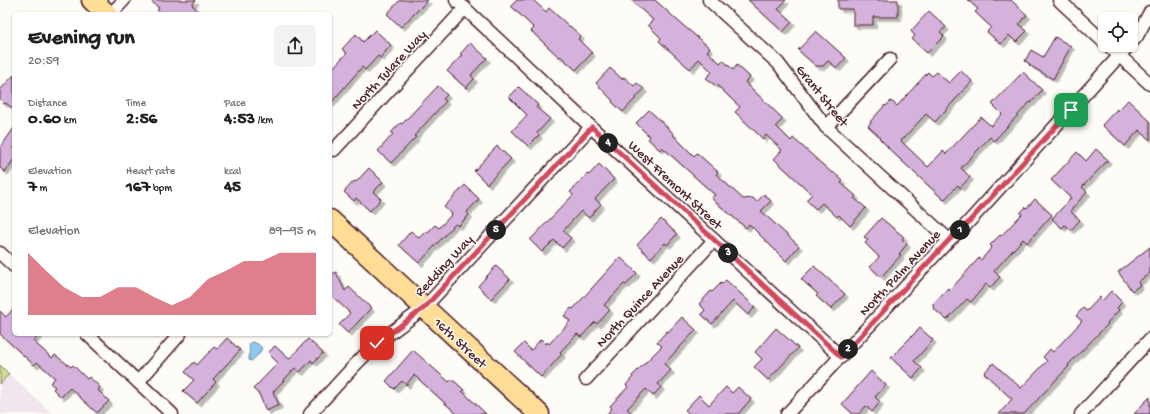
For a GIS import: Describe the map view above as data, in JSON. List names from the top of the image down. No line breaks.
{"streets":{"main road":["16th Street"],"street":["North Tulare Way","Grant Street","West Fremont Street","Redding Way","North Palm Avenue","North Quince Avenue"]},"crossings":[["North Tulare Way","West Fremont Street"],["Grant Street","North Palm Avenue"],["West Fremont Street","Redding Way"],["West Fremont Street","North Palm Avenue"],["West Fremont Street","North Quince Avenue"],["Redding Way","16th Street"]],"page":{"heading":["Evening run","20:59"],"stats":[["Distance","0.60 km"],["Time","2:56"],["Pace","4:53 /km"],["Elevation","7 m"],["Heart rate","167 bpm"],["kcal","45"]],"pins":["4","1","5","3","2"],"chart":["Elevation","89–95 m"]}}
